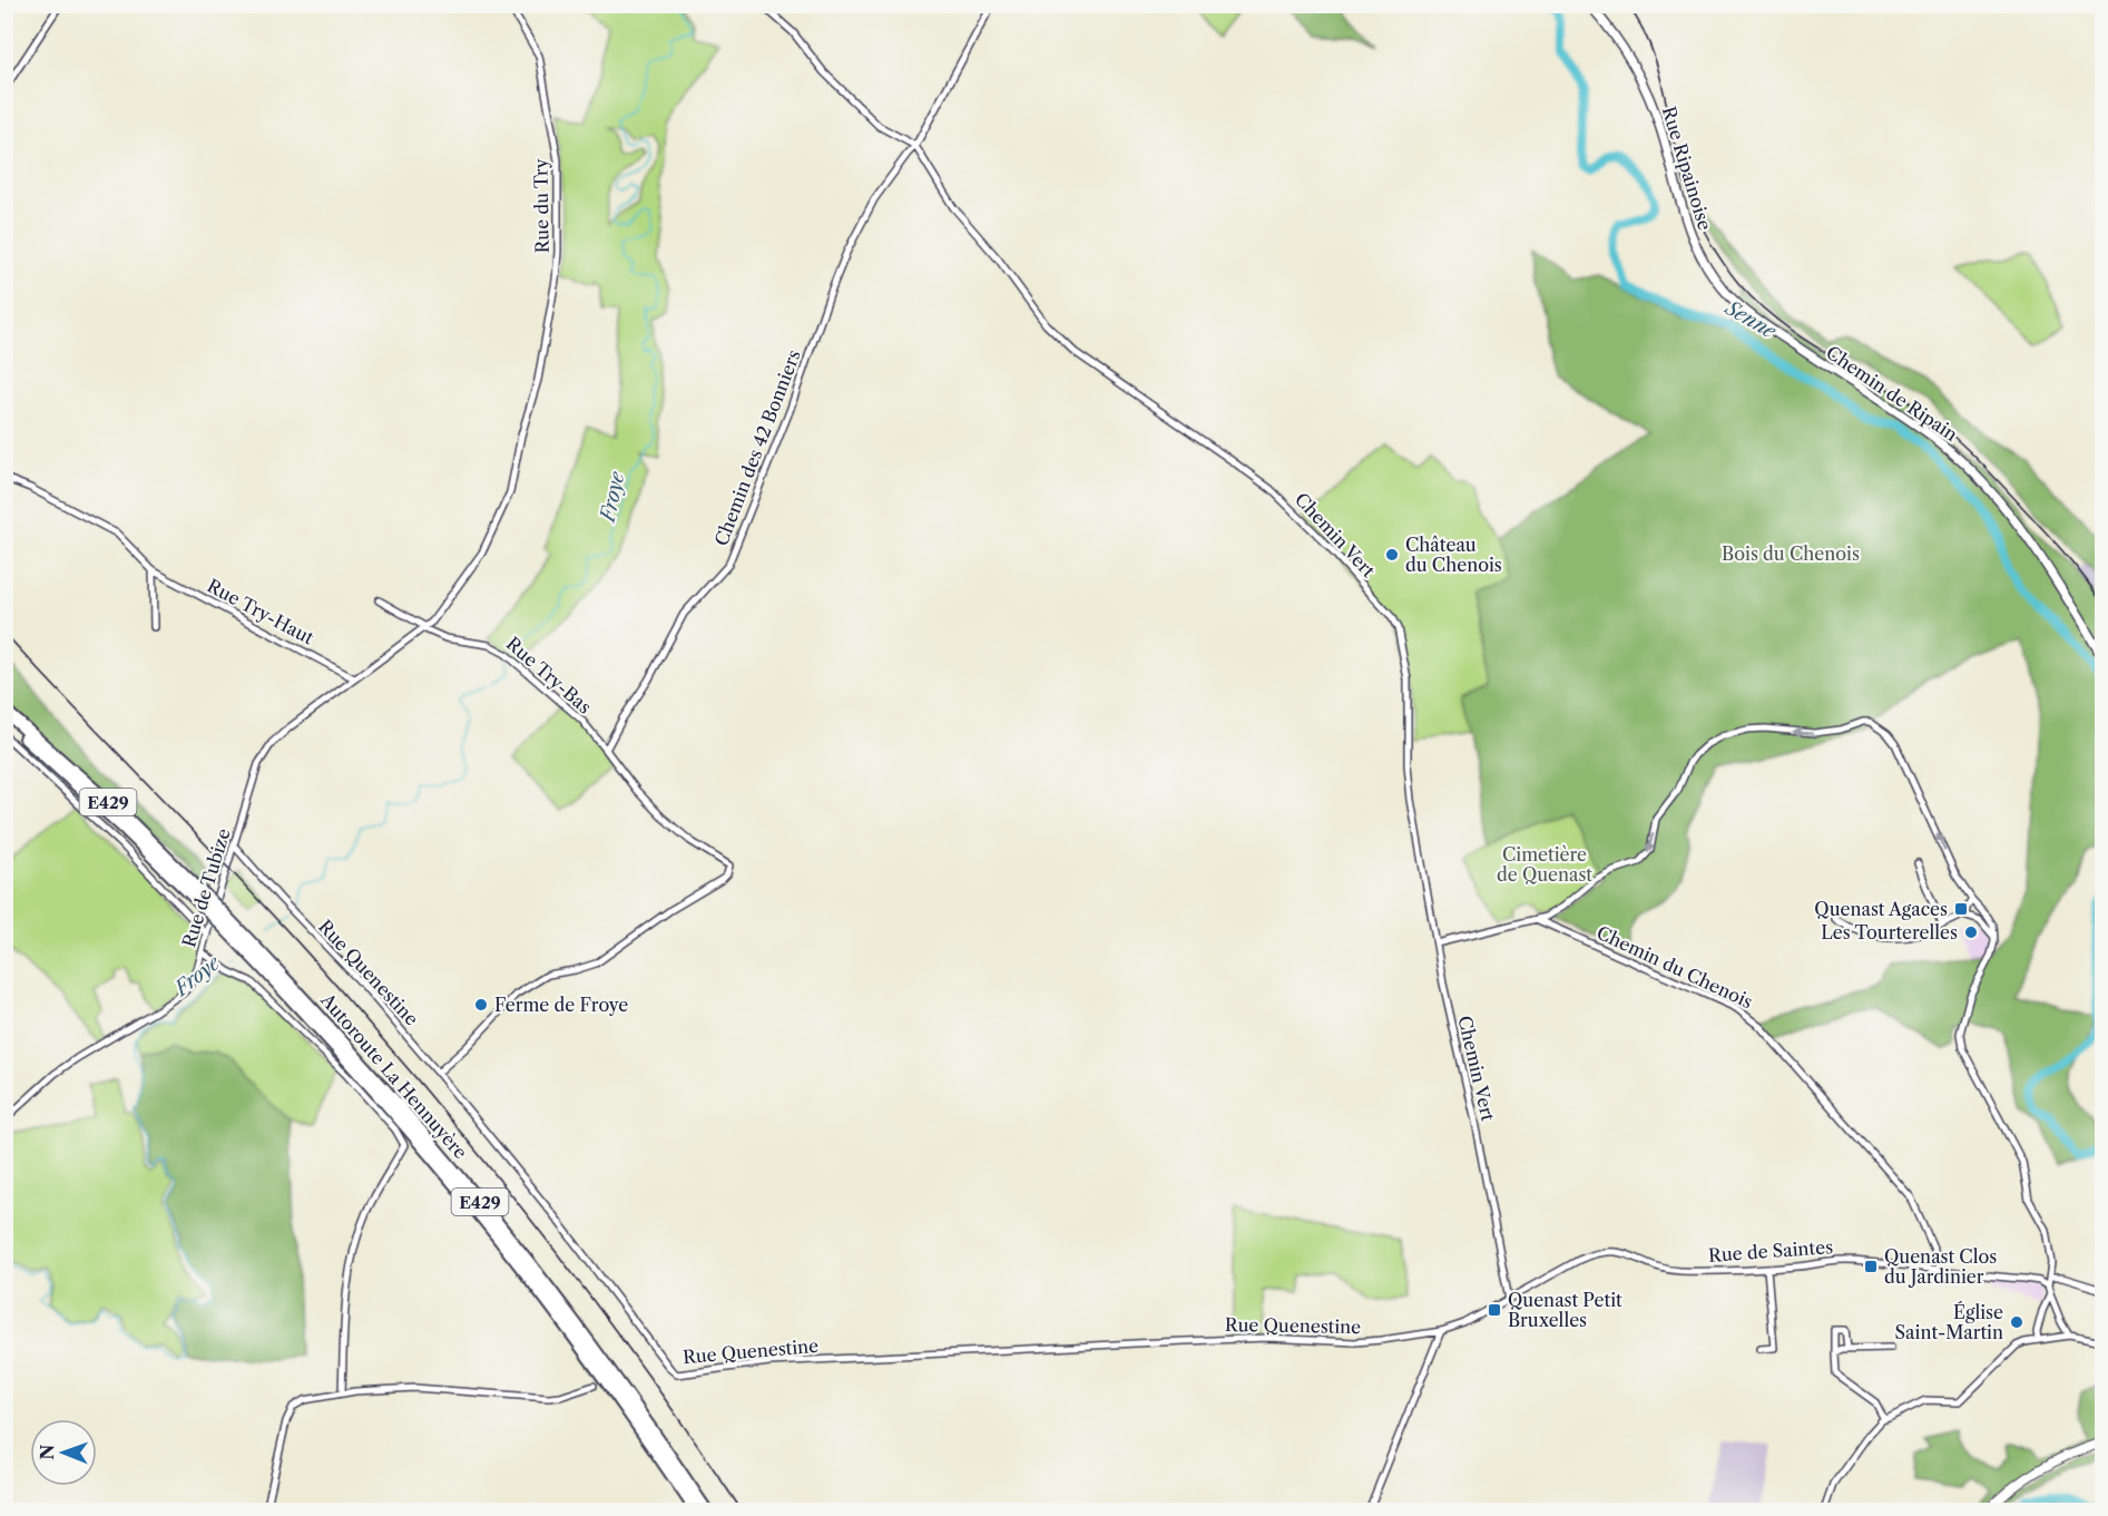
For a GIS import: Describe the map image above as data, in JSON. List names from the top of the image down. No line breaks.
{"streets":{"highway":["E429","Autoroute La Hennuyère"],"street":["Rue Ripainoise","Rue du Try","Chemin de Ripain","Chemin des 42 Bonniers","Chemin Vert","Rue Try-Haut","Rue Try-Bas","Rue de Tubize","Chemin du Chenois","Rue Quenestine","Rue de Saintes"]},"crossings":[["Rue Ripainoise","Chemin de Ripain"],["Rue du Try","Rue Try-Bas"],["Chemin des 42 Bonniers","Chemin Vert"],["Chemin des 42 Bonniers","Rue Try-Bas"],["Chemin Vert","Rue Quenestine"],["Chemin Vert","Rue de Saintes"],["Rue Try-Haut","Rue de Tubize"],["Rue Try-Bas","Rue Quenestine"],["Rue de Tubize","Rue Quenestine"],["Chemin du Chenois","Rue de Saintes"],["Rue Quenestine","Rue de Saintes"]],"water":["Senne","Froye"],"parks":["Bois du Chenois","Cimetière de Quenast"],"places":{"other":["Château du Chenois","Les Tourterelles","Ferme de Froye","Église Saint-Martin"],"transit":["Quenast Agaces","Quenast Clos du Jardinier","Quenast Petit Bruxelles"]},"north":"left"}
